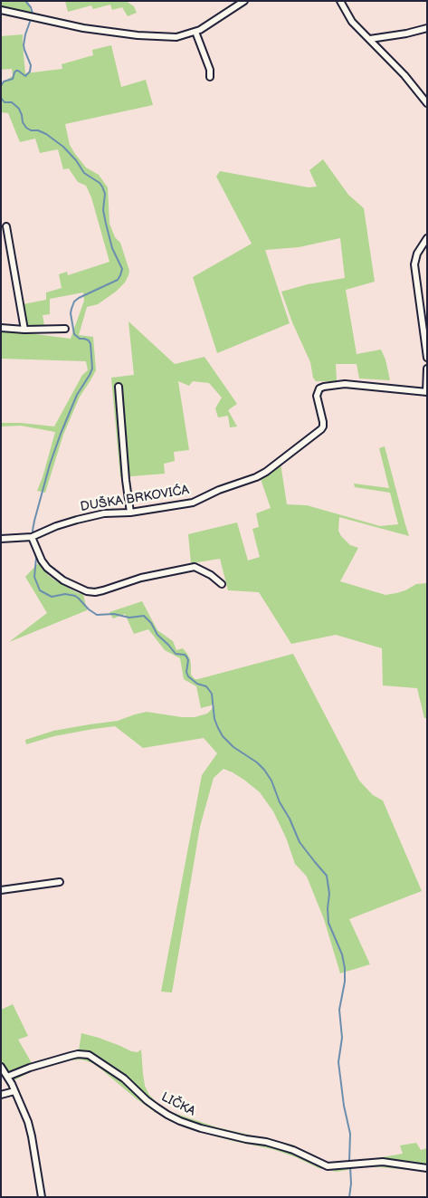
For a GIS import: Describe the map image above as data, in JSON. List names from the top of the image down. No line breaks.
{"streets":{"street":["DUŠKA BRKOVIĆA","LIČKA"]}}
